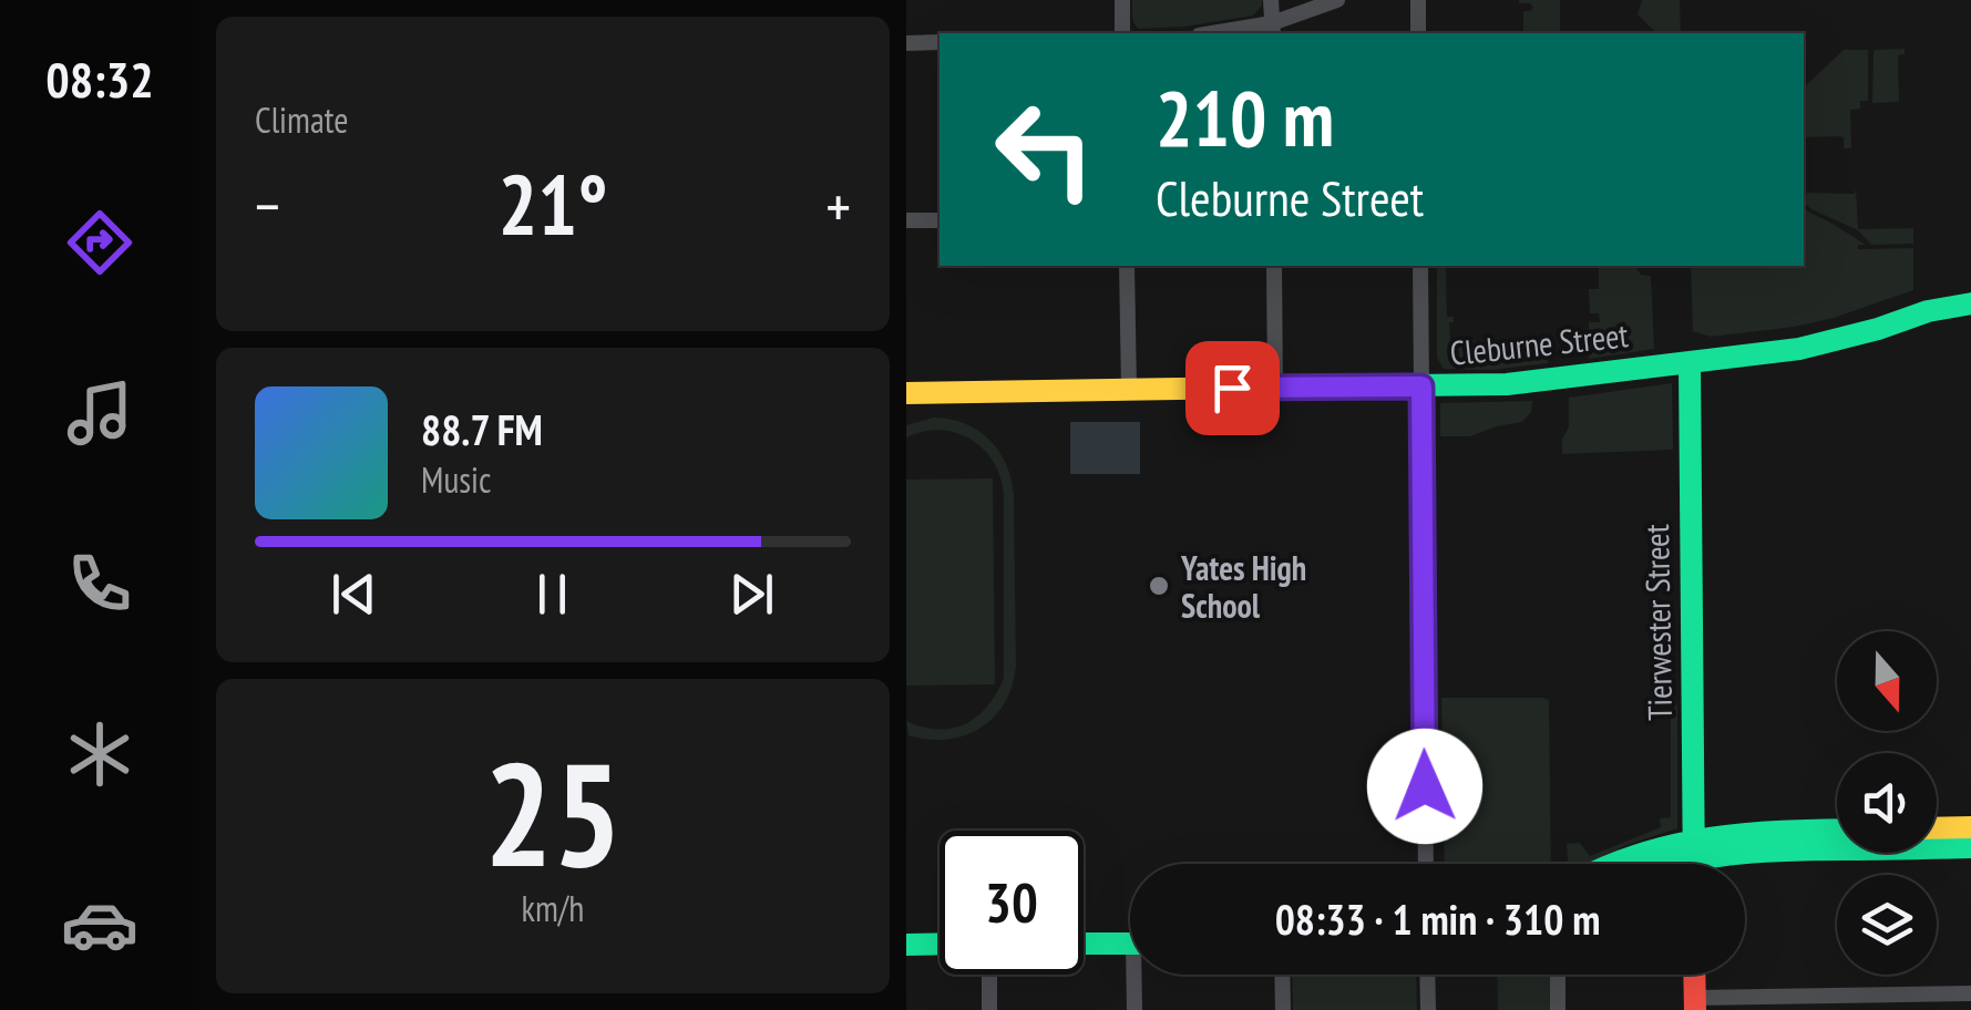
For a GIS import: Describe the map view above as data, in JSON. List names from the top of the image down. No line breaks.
{"streets":{"street":["Cleburne Street","Tierwester Street"]},"crossings":[["Cleburne Street","Tierwester Street"]],"places":["Yates High School"],"north":"bottom","page":{"tabs":"08:32","tile":["Climate",["25","km/h"]],"turn":["210 m","Cleburne Street"],"heat":["−","21°","+"],"song":["88.7 FM","Music"],"limit":"30","trip":"08:33 · 1 min · 310 m"}}
